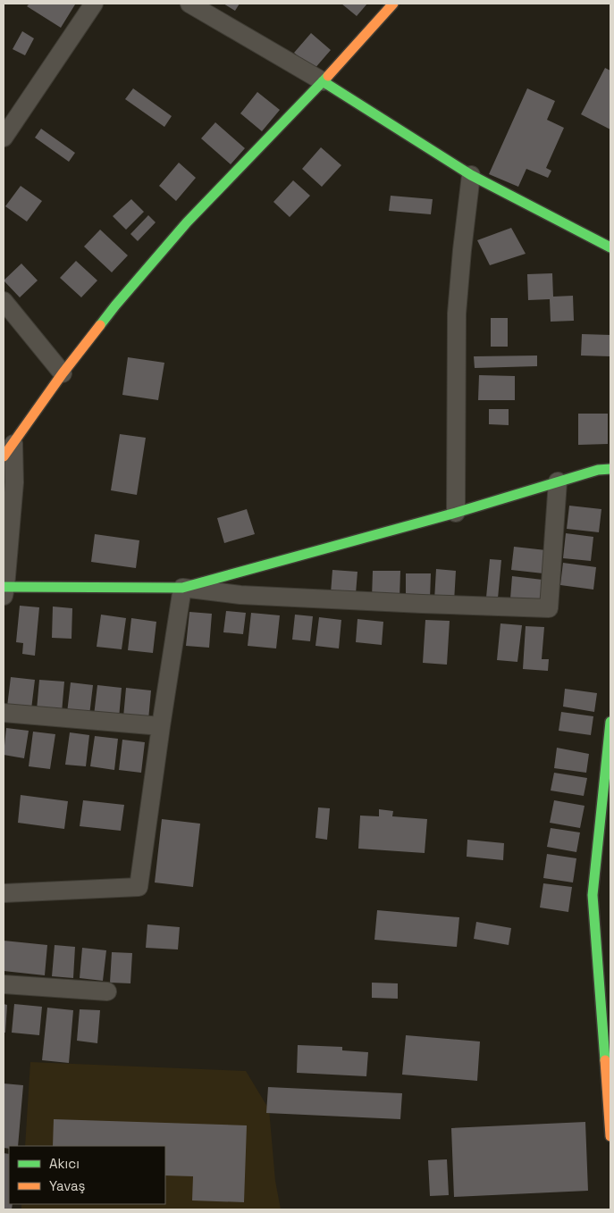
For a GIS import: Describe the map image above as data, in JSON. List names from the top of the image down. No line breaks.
{"legend":["Akıcı","Yavaş"]}
